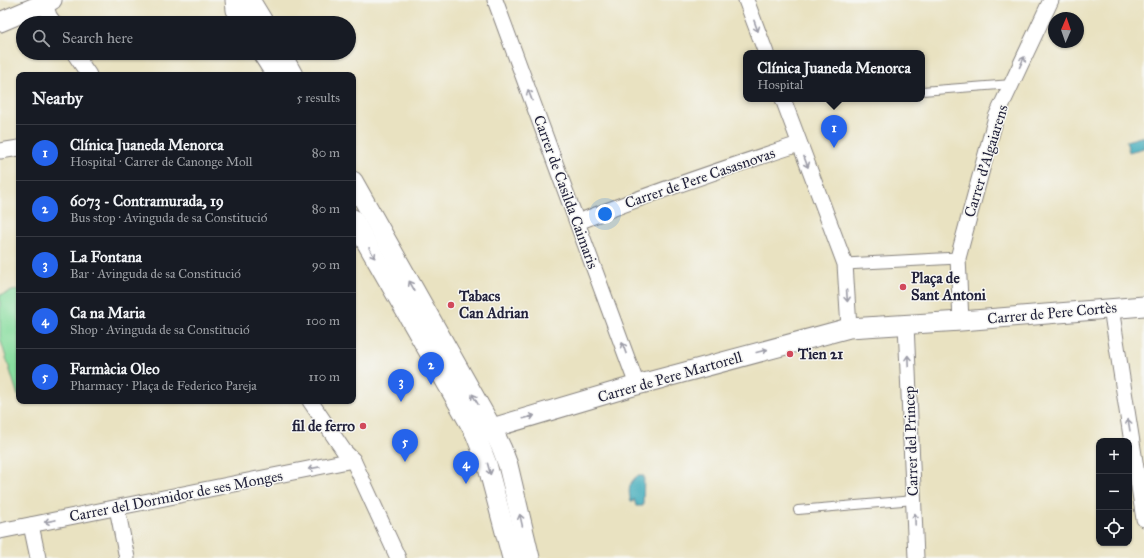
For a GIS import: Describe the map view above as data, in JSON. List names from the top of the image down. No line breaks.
{"streets":{"street":["Carrer d'Algaiarens","Carrer de Pere Casasnovas","Carrer de Casilda Caimaris","Carrer de Pere Cortès","Carrer de Pere Martorell","Carrer del Princep","Carrer del Dormidor de ses Monges"]},"crossings":[["Carrer de Pere Casasnovas","Carrer de Casilda Caimaris"],["Carrer de Casilda Caimaris","Carrer de Pere Martorell"]],"one_way":["Carrer de Casilda Caimaris","Carrer de Pere Martorell","Carrer del Princep","Carrer del Dormidor de ses Monges"],"places":["Plaça de Sant Antoni","Tabacs Can Adrian","Tien 21","fil de ferro"],"north":"top","page":{"search":"Search here","popup":["Clínica Juaneda Menorca","Hospital"],"heading":["Nearby","5 results"],"pins":["1","2","3","5","4"],"list":[{"mark":"1","name":"Clínica Juaneda Menorca","note":"Hospital · Carrer de Canonge Moll","value":"80 m"},{"mark":"2","name":"6073 - Contramurada, 19","note":"Bus stop · Avinguda de sa Constitució","value":"80 m"},{"mark":"3","name":"La Fontana","note":"Bar · Avinguda de sa Constitució","value":"90 m"},{"mark":"4","name":"Ca na Maria","note":"Shop · Avinguda de sa Constitució","value":"100 m"},{"mark":"5","name":"Farmàcia Oleo","note":"Pharmacy · Plaça de Federico Pareja","value":"110 m"}],"map_buttons":["+","−"]}}
